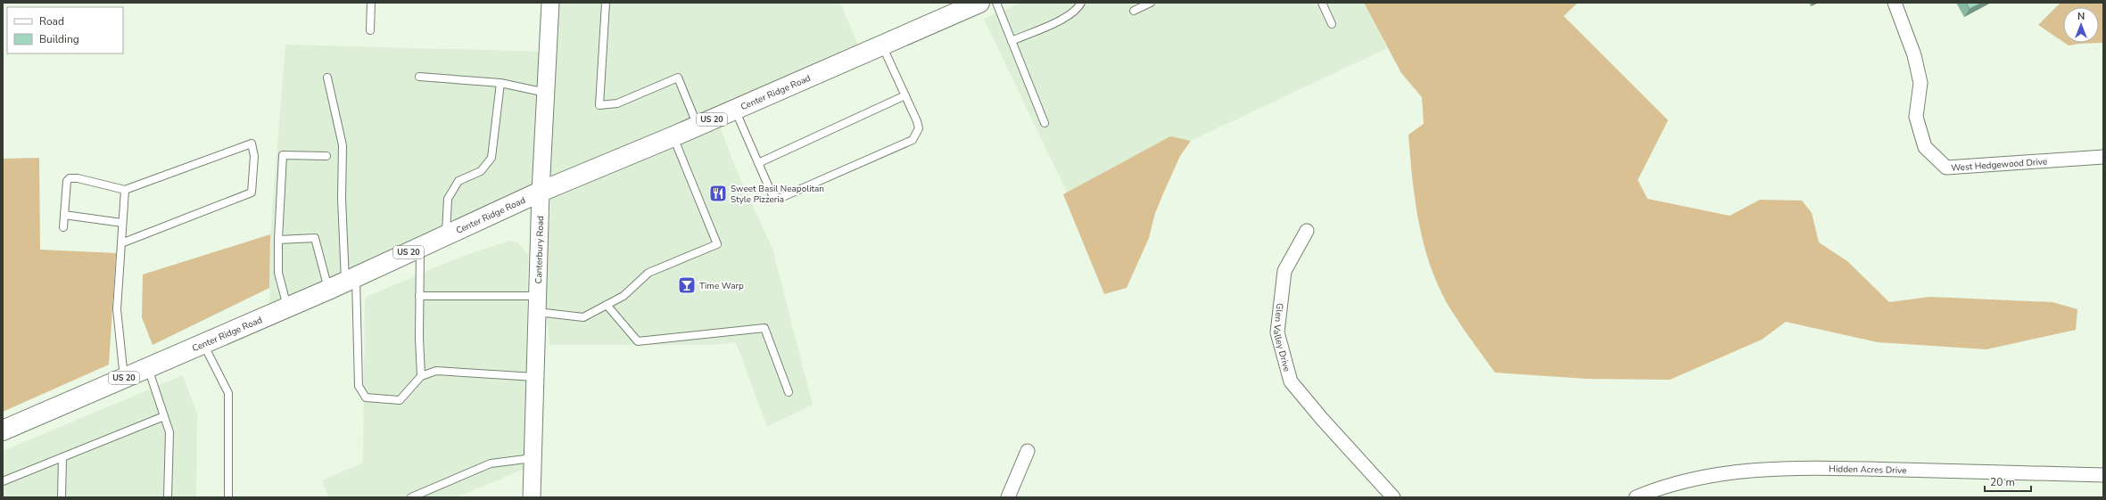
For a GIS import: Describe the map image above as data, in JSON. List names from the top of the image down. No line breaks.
{"streets":{"main road":["Center Ridge Road","US 20"],"street":["West Hedgewood Drive","Canterbury Road","Glen Valley Drive","Hidden Acres Drive"]},"crossings":[["Center Ridge Road","Canterbury Road"]],"places":{"restaurant":["Sweet Basil Neapolitan Style Pizzeria"],"bar":["Time Warp"]},"legend":["Road","Building"],"scale_bar":"20 m","north":"top"}
